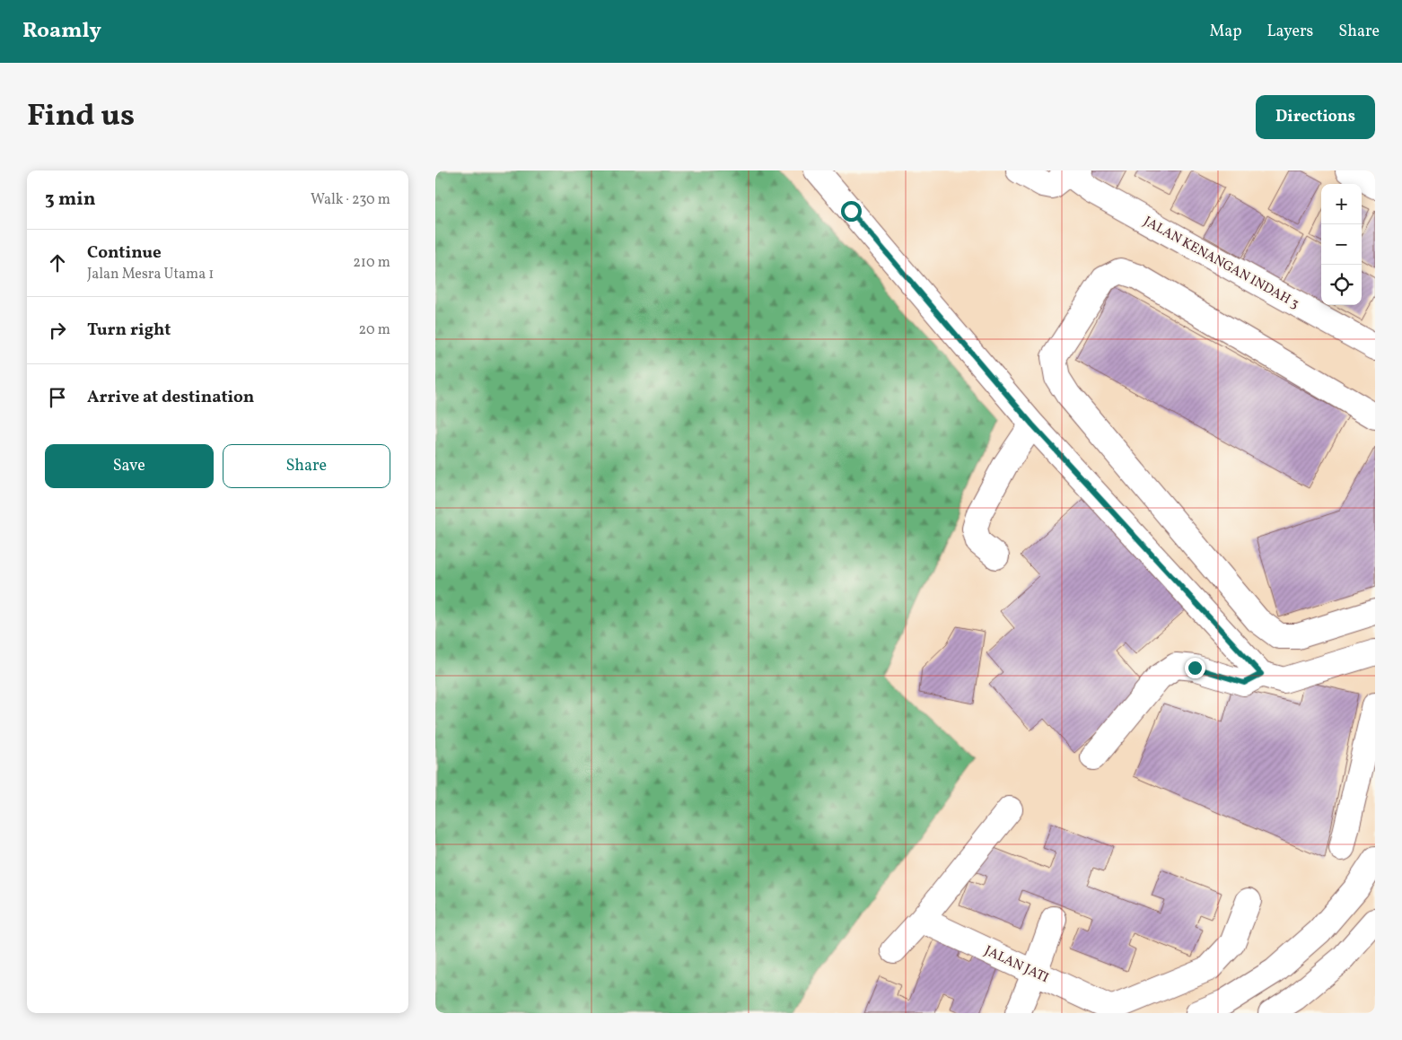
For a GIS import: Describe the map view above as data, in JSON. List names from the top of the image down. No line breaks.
{"streets":{"street":["JALAN KENANGAN INDAH 3","JALAN JATI"]},"page":{"header":"Roamly","nav":["Map","Layers","Share"],"title":"Find us","buttons":["Directions",["Save","Share"]],"heading":["3 min","Walk · 230 m"],"map_buttons":["+","−"],"list":[["Continue","Jalan Mesra Utama 1","210 m"],["Turn right","20 m"],"Arrive at destination"]}}
